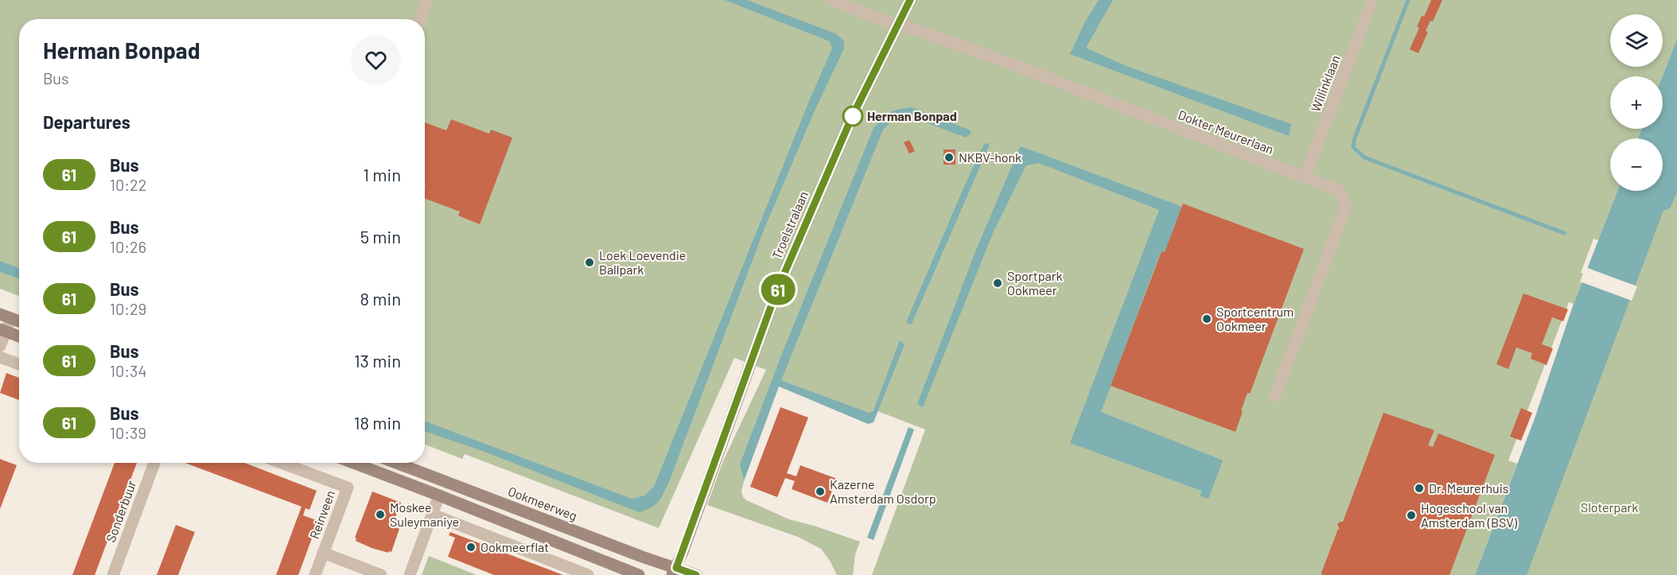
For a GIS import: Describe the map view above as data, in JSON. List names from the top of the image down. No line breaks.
{"streets":{"main road":["Troelstralaan","Ookmeerweg"],"street":["Willinklaan","Dokter Meurerlaan","Sonderbuur","Reinveen"]},"crossings":[["Willinklaan","Dokter Meurerlaan"],["Dokter Meurerlaan","Troelstralaan"],["Troelstralaan","Ookmeerweg"]],"parks":["Sloterpark"],"places":["Herman Bonpad","NKBV-honk","Loek Loevendie Ballpark","Sportpark Ookmeer","Sportcentrum Ookmeer","Dr. Meurerhuis","Kazerne Amsterdam Osdorp","Moskee Suleymaniye","Hogeschool van Amsterdam (BSV)","Ookmeerflat"],"lines":["bus line 61"],"page":{"on_map":"61","map_buttons":["+","−"],"heading":[["Herman Bonpad","Bus"],"Departures"],"list":[{"mark":"61","name":"Bus","note":"10:22","value":"1 min"},{"mark":"61","name":"Bus","note":"10:26","value":"5 min"},{"mark":"61","name":"Bus","note":"10:29","value":"8 min"},{"mark":"61","name":"Bus","note":"10:34","value":"13 min"},{"mark":"61","name":"Bus","note":"10:39","value":"18 min"}]}}
